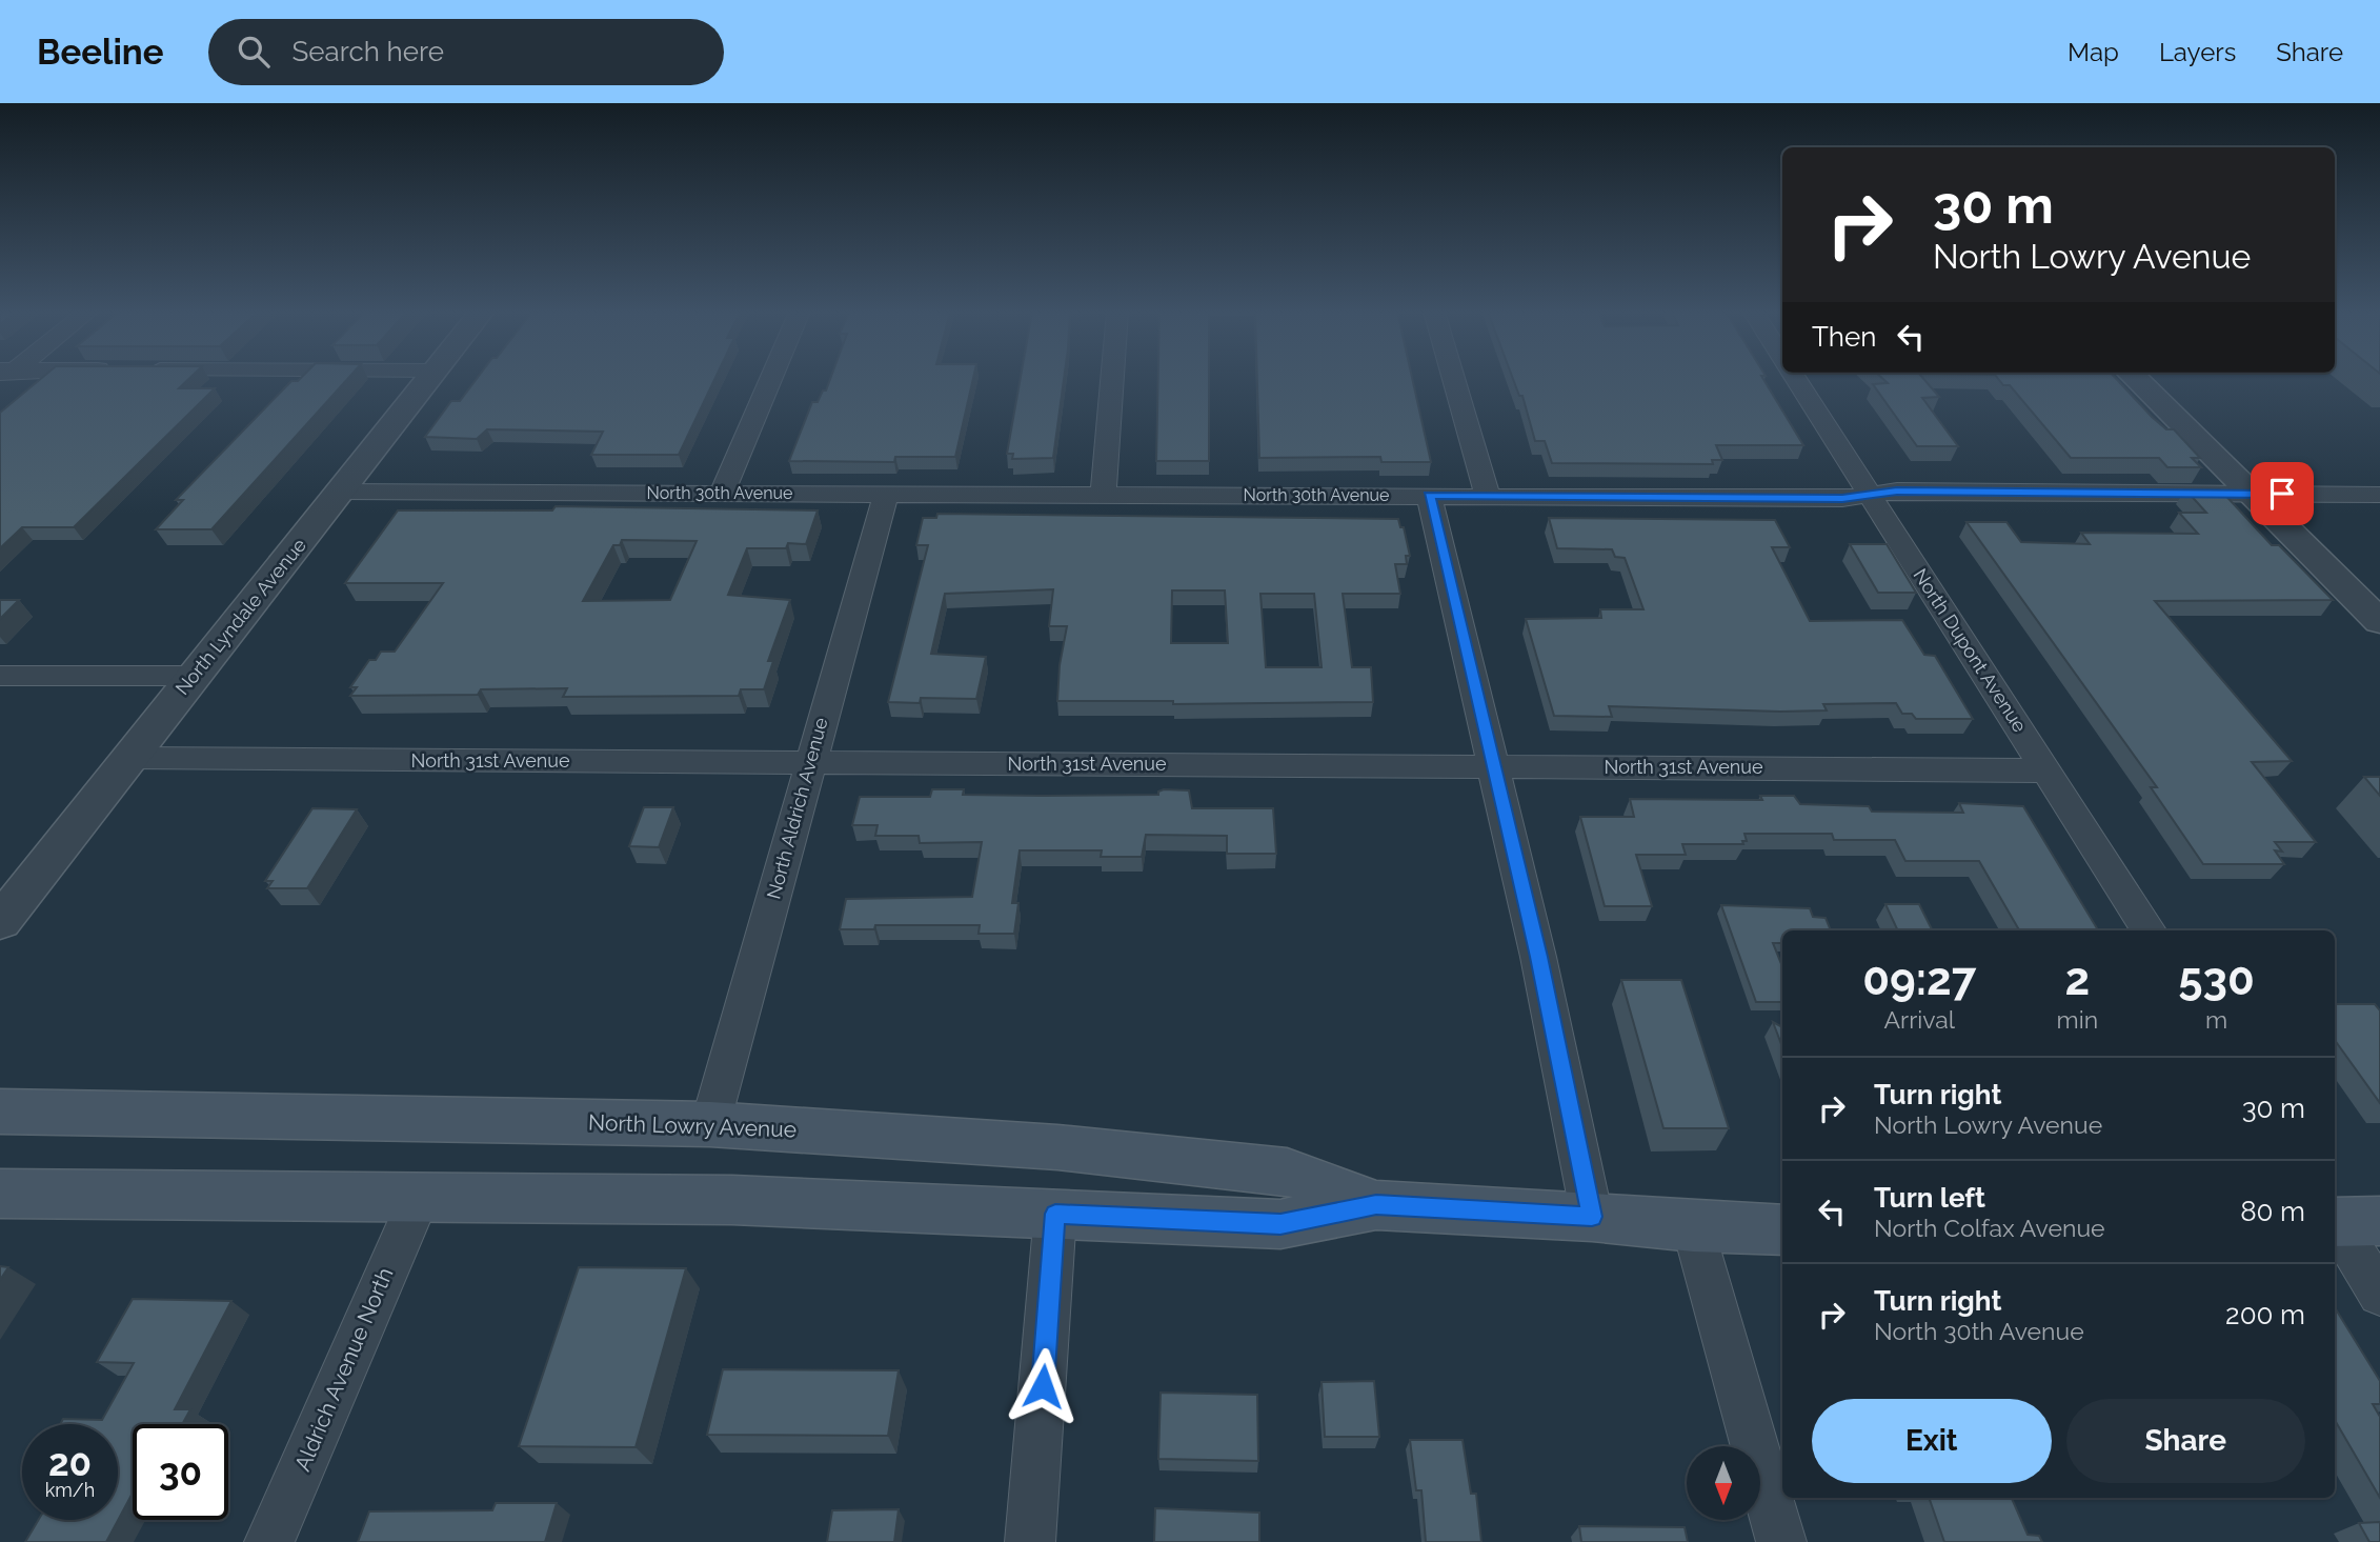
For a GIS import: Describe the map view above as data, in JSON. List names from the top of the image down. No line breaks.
{"streets":{"main road":["North Lowry Avenue"],"street":["North 30th Avenue","North Lyndale Avenue","North Dupont Avenue","North 31st Avenue","North Aldrich Avenue","Aldrich Avenue North"]},"crossings":[["North 30th Avenue","North Lyndale Avenue"],["North 30th Avenue","North Dupont Avenue"],["North 30th Avenue","North Aldrich Avenue"],["North Lyndale Avenue","North 31st Avenue"],["North Dupont Avenue","North 31st Avenue"],["North 31st Avenue","North Aldrich Avenue"],["North Aldrich Avenue","North Lowry Avenue"],["North Lowry Avenue","Aldrich Avenue North"]],"north":"bottom","page":{"header":"Beeline","search":"Search here","nav":["Map","Layers","Share"],"turn":["30 m","North Lowry Avenue"],"then":"Then","eta":["09:27","Arrival","2","min","530","m"],"list":[{"name":"Turn right","note":"North Lowry Avenue","value":"30 m"},{"name":"Turn left","note":"North Colfax Avenue","value":"80 m"},{"name":"Turn right","note":"North 30th Avenue","value":"200 m"}],"buttons":["Exit","Share"],"speed":"20 km/h","limit":"30"}}
